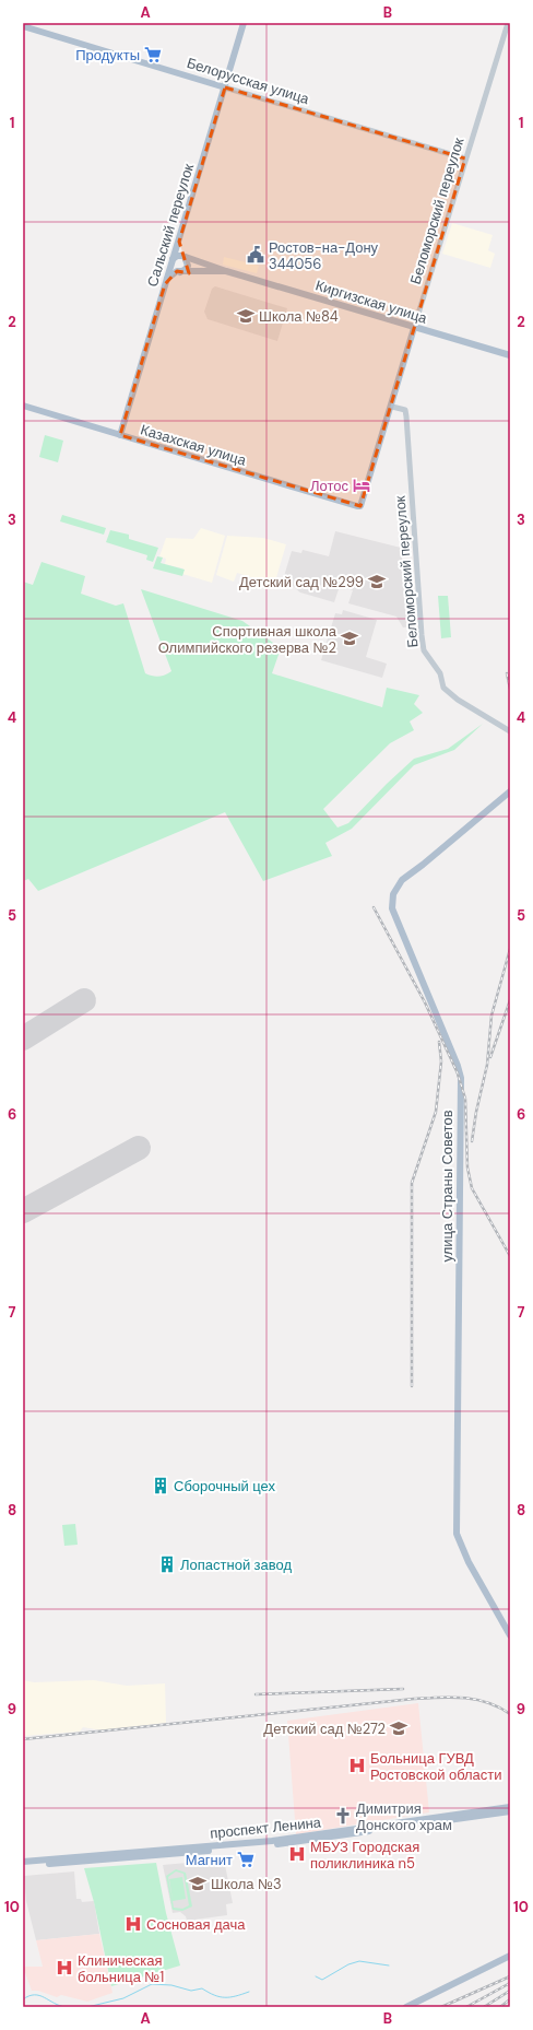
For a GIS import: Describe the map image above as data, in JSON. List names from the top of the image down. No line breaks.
{"streets":{"main road":["Белорусская улица","Беломорский переулок","Сальский переулок","Киргизская улица","Казахская улица","улица Страны Советов","проспект Ленина"]},"crossings":[["Белорусская улица","Беломорский переулок"],["Белорусская улица","Сальский переулок"],["Беломорский переулок","Киргизская улица"],["Беломорский переулок","Казахская улица"],["Сальский переулок","Киргизская улица"],["Сальский переулок","Казахская улица"]],"places":{"supermarket":["Продукты","Магнит"],"public building":["Ростов-на-Дону 344056"],"school or university":["Школа №84","Детский сад №299","Спортивная школа Олимпийского резерва №2","Детский сад №272","Школа №3"],"hotel":["Лотос"],"building":["Сборочный цех","Лопастной завод"],"hospital":["Больница ГУВД Ростовской области","МБУЗ Городская поликлиника n5","Сосновая дача","Клиническая больница №1"],"church":["Димитрия Донского храм"]},"grid":{"columns":["A","B"],"rows":["1","2","3","4","5","6","7","8","9","10"]}}
